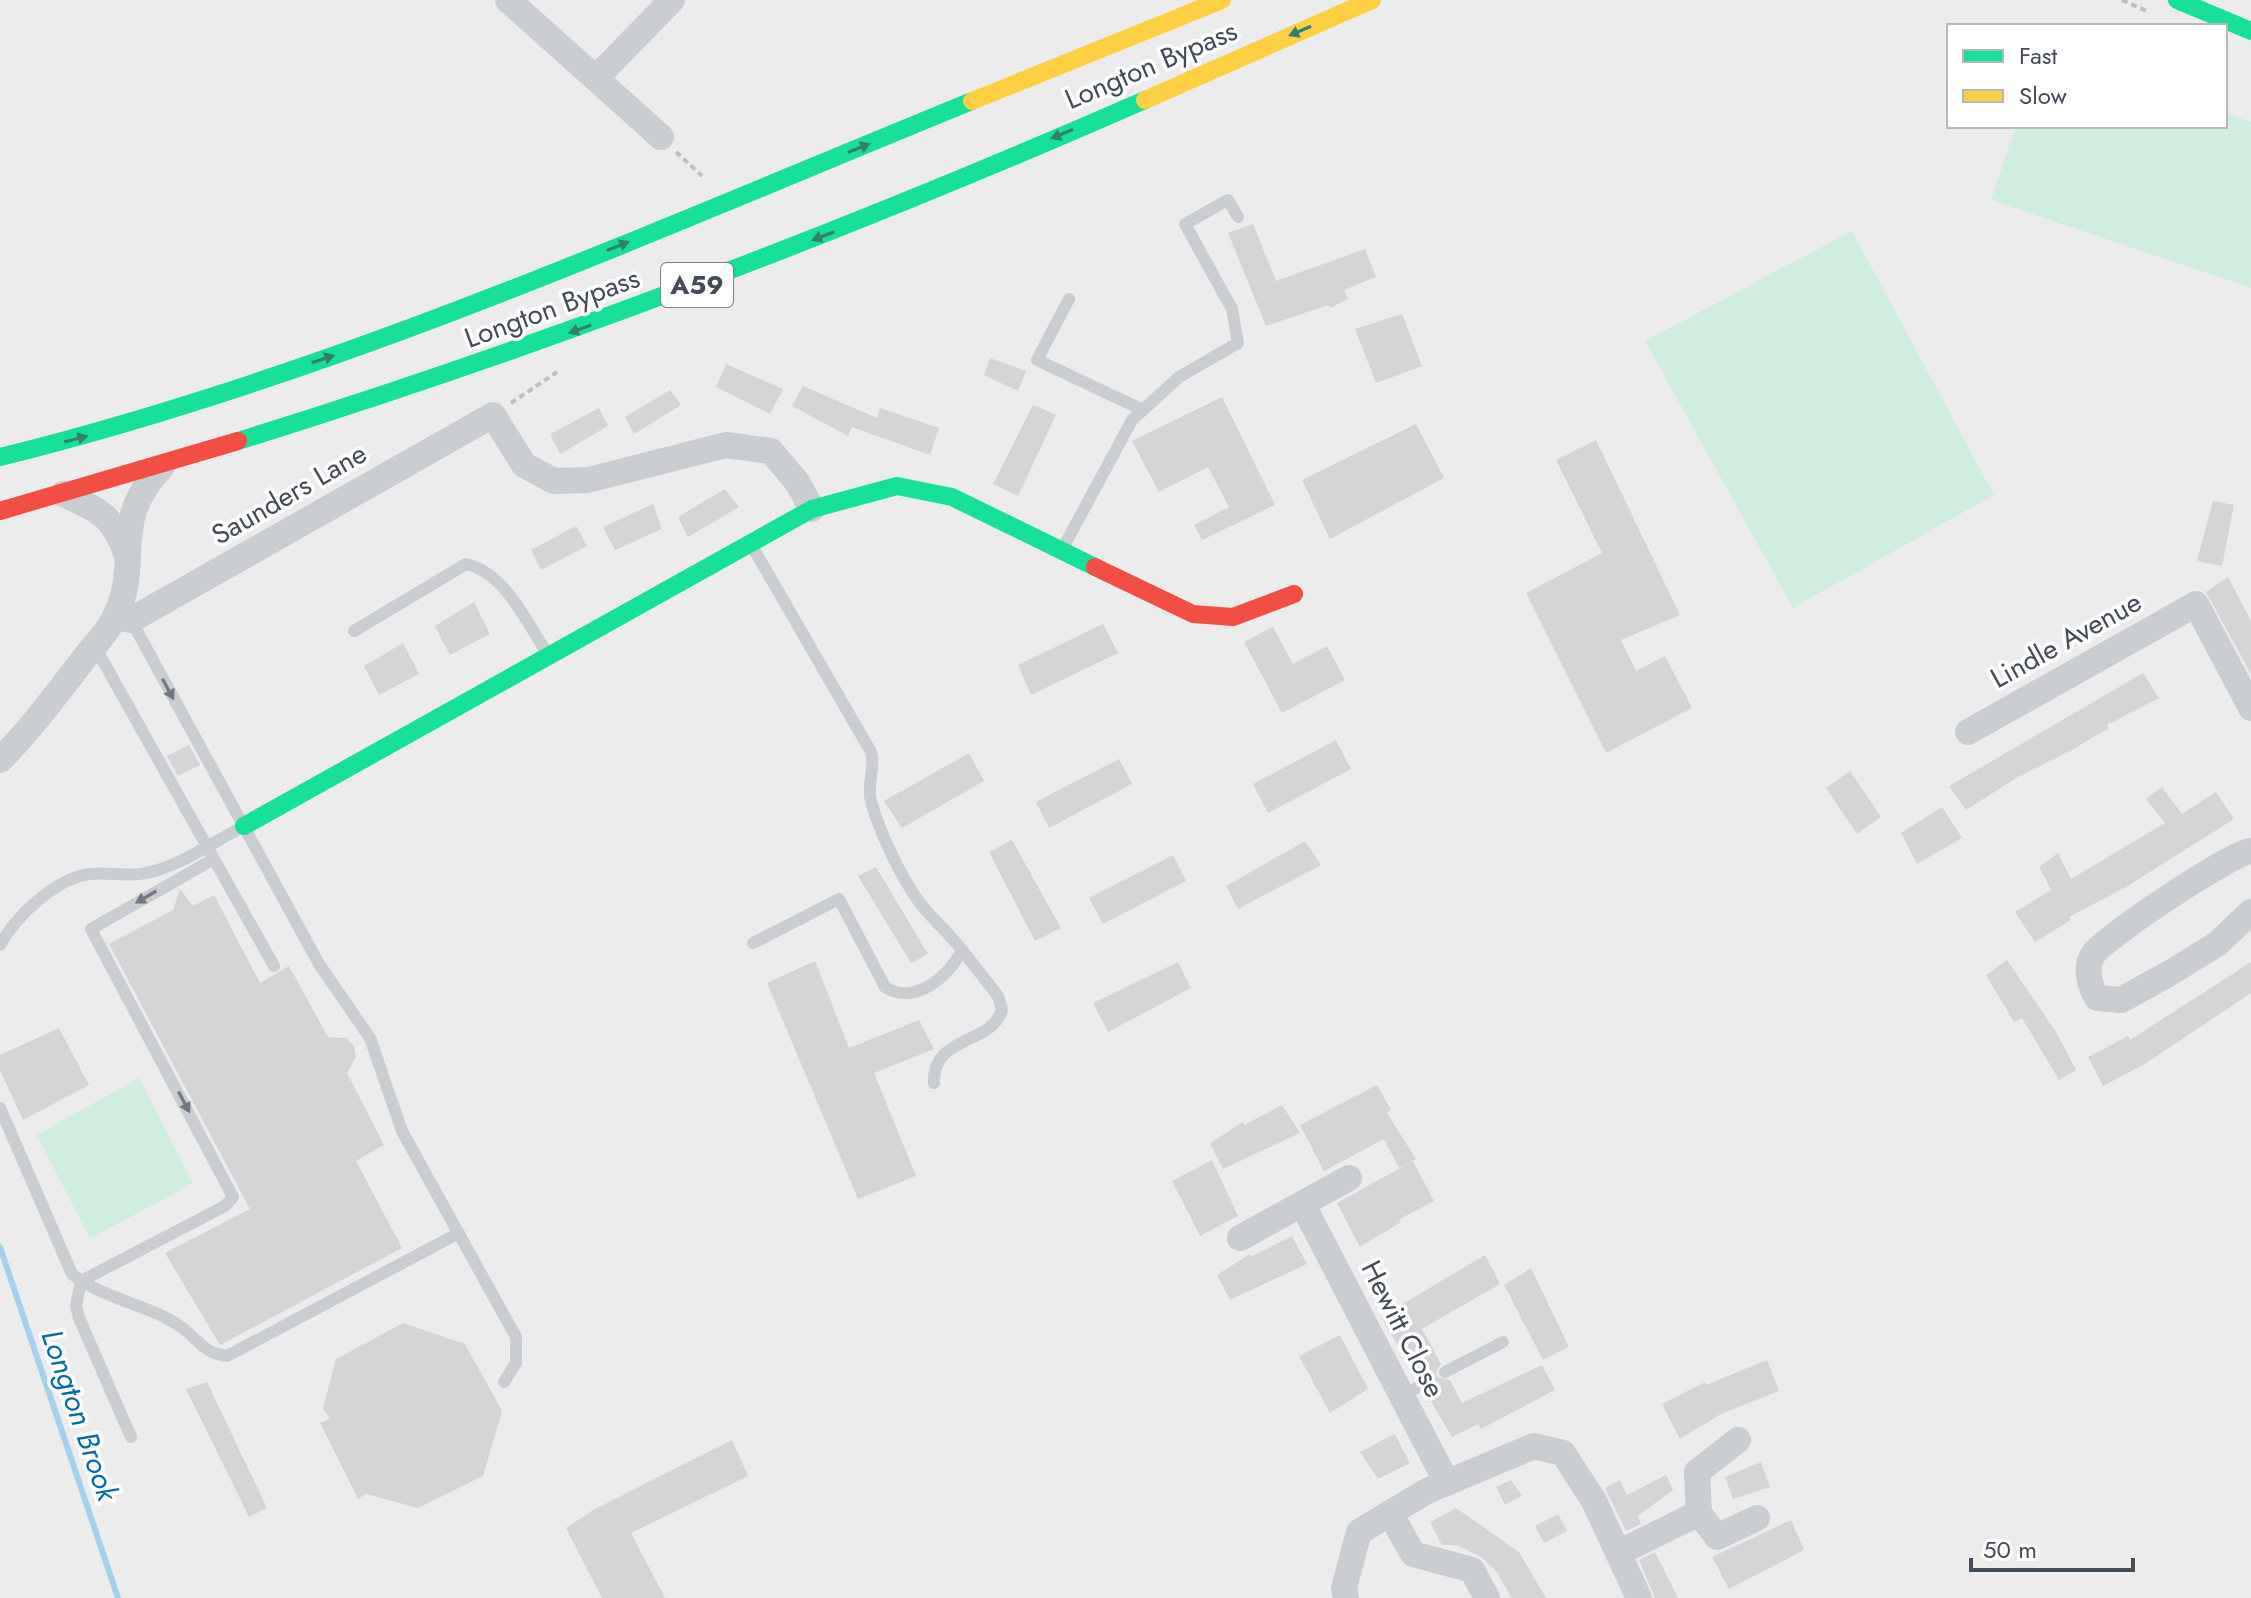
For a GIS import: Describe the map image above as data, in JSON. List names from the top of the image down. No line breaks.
{"streets":{"main road":["Longton Bypass","A59"],"street":["Saunders Lane","Lindle Avenue","Hewitt Close"]},"crossings":[["Longton Bypass","Saunders Lane"]],"water":["Longton Brook"],"legend":["Fast","Slow"],"scale_bar":"50 m"}
